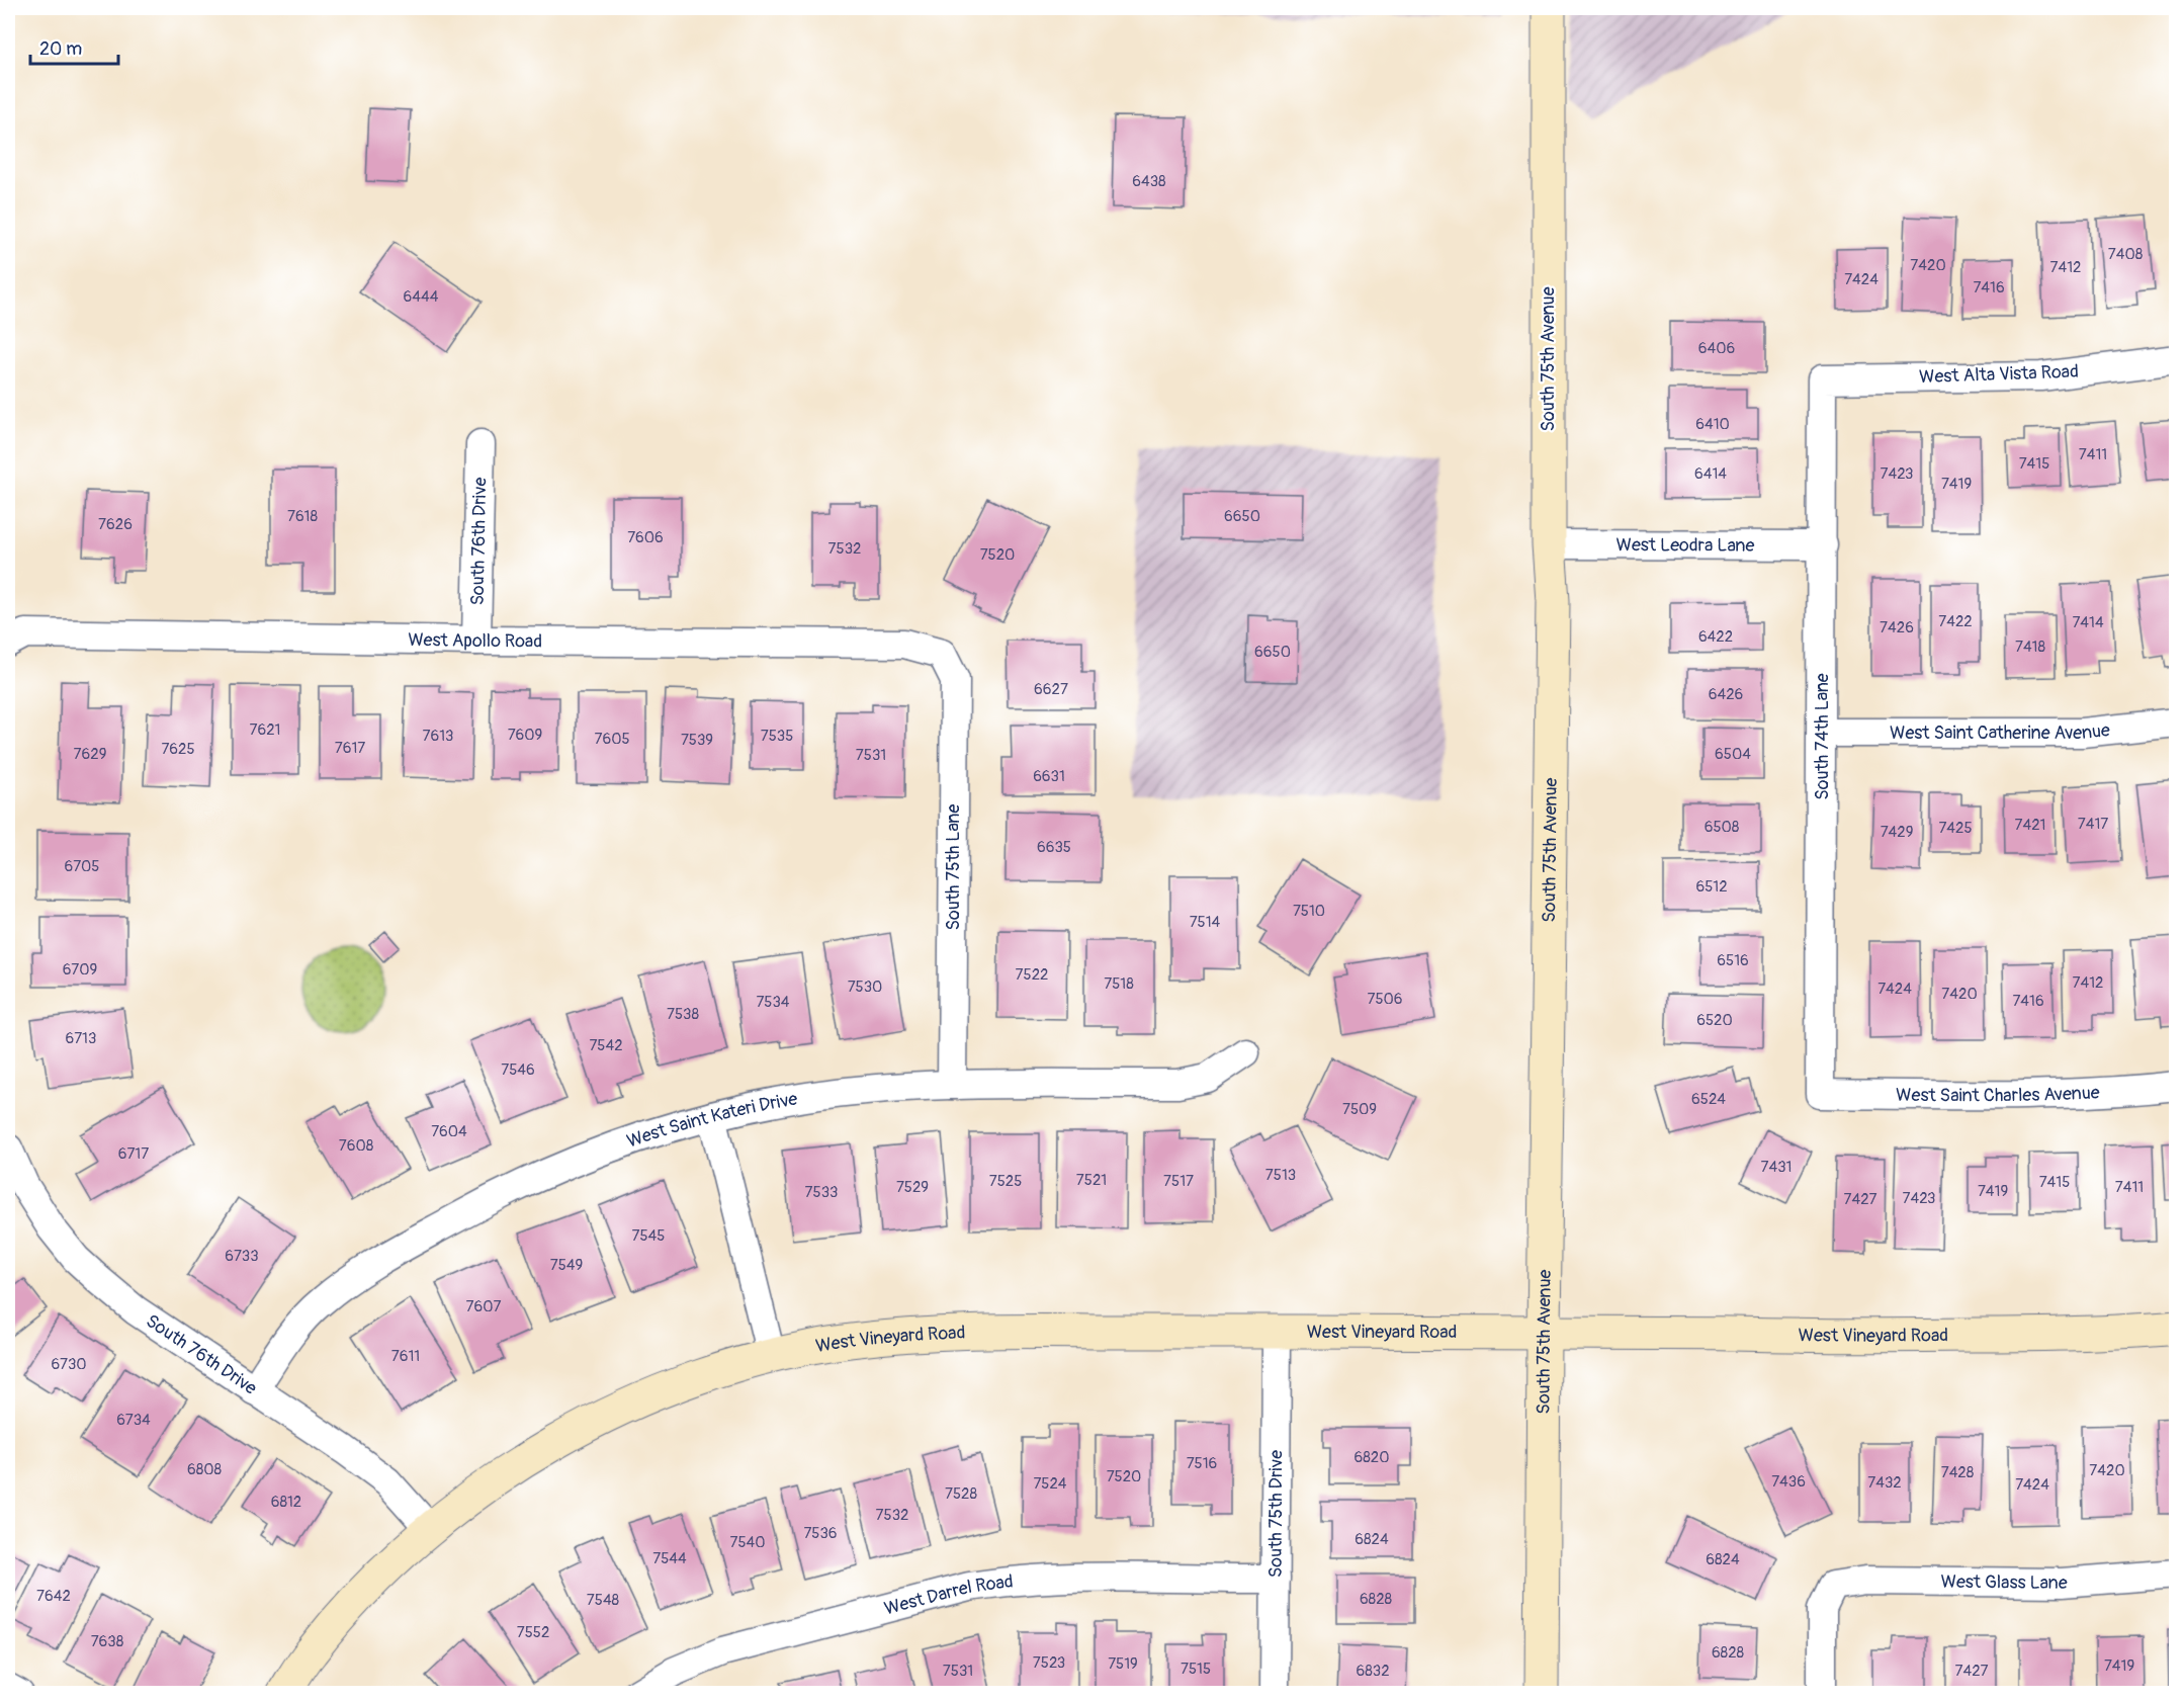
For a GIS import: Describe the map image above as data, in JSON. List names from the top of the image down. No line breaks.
{"streets":{"street":["South 75th Avenue","West Alta Vista Road","South 76th Drive","West Leodra Lane","West Apollo Road","West Saint Catherine Avenue","South 74th Lane","South 75th Lane","West Saint Charles Avenue","West Saint Kateri Drive","West Vineyard Road","South 75th Drive","West Glass Lane","West Darrel Road"]},"crossings":[["South 75th Avenue","West Leodra Lane"],["South 75th Avenue","West Vineyard Road"],["West Alta Vista Road","South 74th Lane"],["South 76th Drive","West Apollo Road"],["South 76th Drive","West Saint Kateri Drive"],["South 76th Drive","West Vineyard Road"],["West Leodra Lane","South 74th Lane"],["West Apollo Road","South 75th Lane"],["West Saint Catherine Avenue","South 74th Lane"],["South 74th Lane","West Saint Charles Avenue"],["South 75th Lane","West Saint Kateri Drive"],["West Vineyard Road","South 75th Drive"],["South 75th Drive","West Darrel Road"]],"house_numbers":["6438","7408","7420","7412","7424","7416","6444","6406","6410","7411","7415","6414","7423","7419","7618","6650","7626","7606","7532","7520","7422","7414","7426","6422","7418","6650","6627","6426","7621","7609","7613","7535","7605","7539","7617","7625","7629","6504","7531","6631","7417","7421","6508","7425","7429","6635","6705","6512","7510","7514","6516","6709","7522","7412","7518","7530","7424","7420","7506","7416","7534","7538","6520","6713","7542","7546","6524","7509","7604","7608","6717","7431","7513","7521","7525","7517","7415","7529","7411","7419","7533","7423","7427","7545","6733","7549","7607","7611","6730","6734","6820","7516","6808","7420","7428","7520","7436","7432","7524","7424","7528","6812","7532","7536","6824","7540","7544","6824","7642","6828","7548","7552","7638","6828","7523","7519","7419","7515","7531","6832","7427"],"scale_bar":"20 m"}
